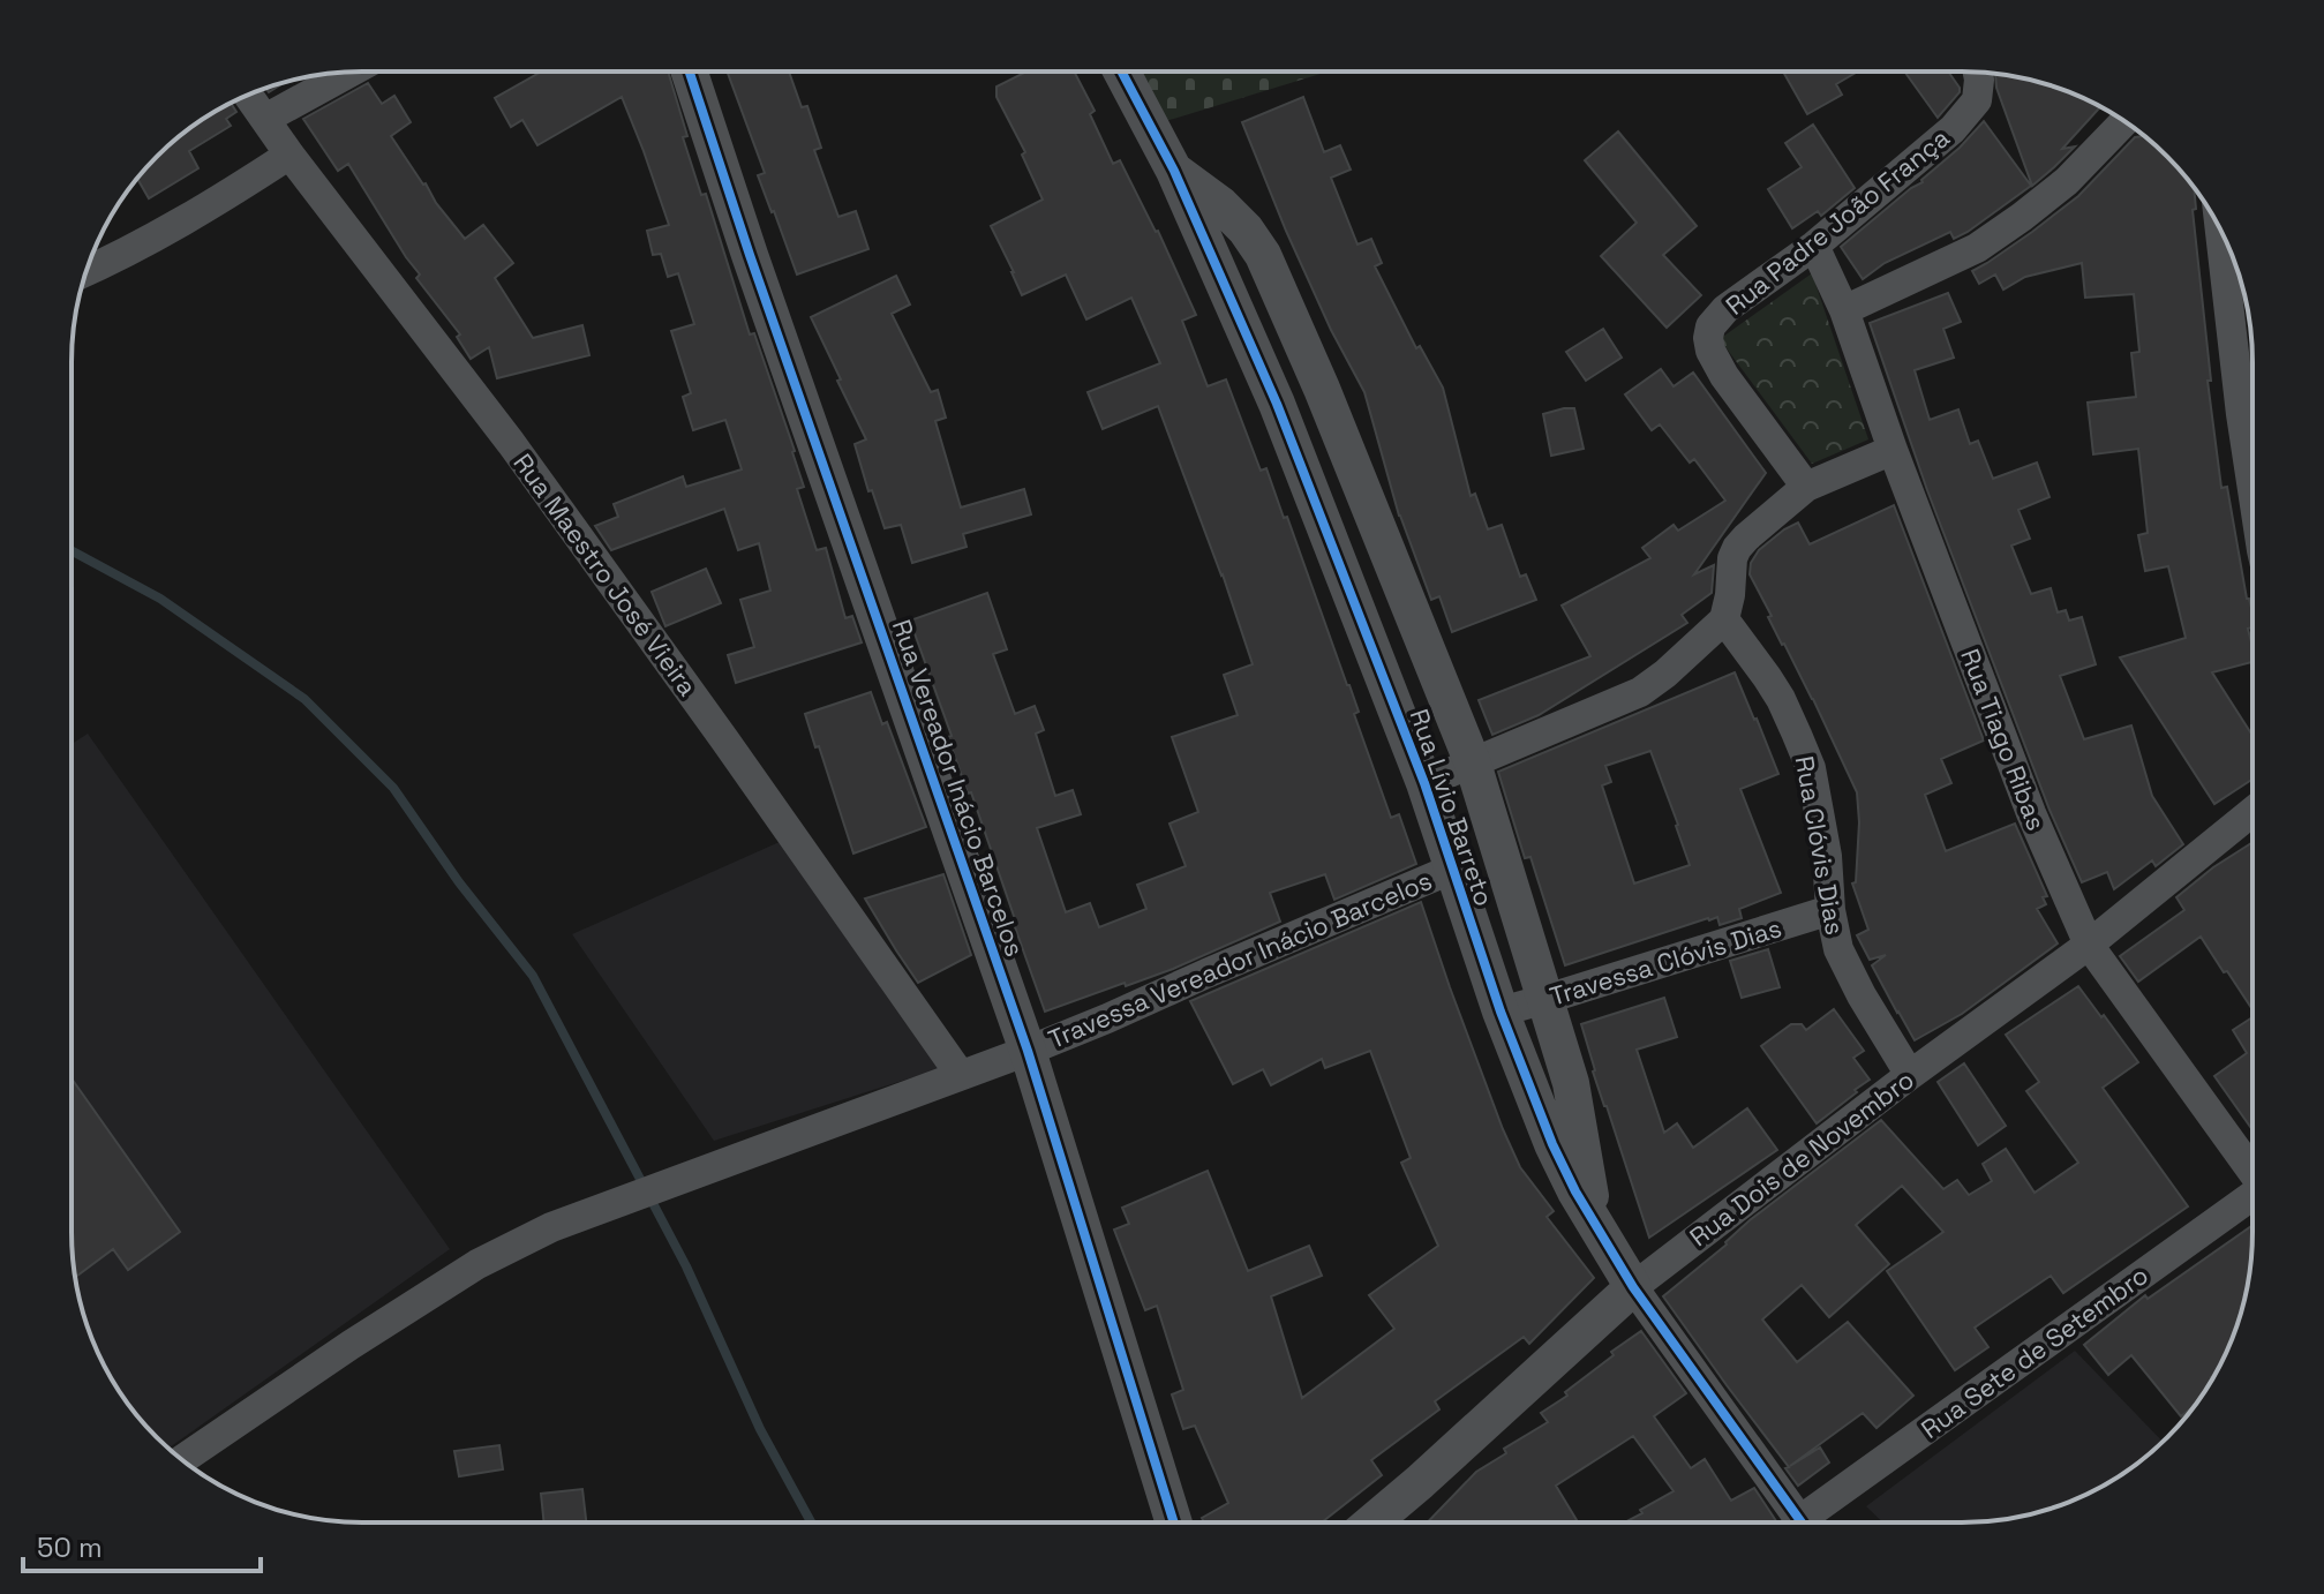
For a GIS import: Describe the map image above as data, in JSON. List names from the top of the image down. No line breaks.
{"streets":{"street":["Rua Padre João França","Rua Maestro José Vieira","Rua Tiago Ribas","Rua Vereador Inácio Barcelos","Rua Lívio Barreto","Rua Clóvis Dias","Travessa Vereador Inácio Barcelos","Travessa Clóvis Dias","Rua Dois de Novembro","Rua Sete de Setembro"]},"crossings":[["Rua Padre João França","Rua Tiago Ribas"],["Rua Maestro José Vieira","Travessa Vereador Inácio Barcelos"],["Rua Tiago Ribas","Rua Dois de Novembro"],["Rua Vereador Inácio Barcelos","Travessa Vereador Inácio Barcelos"],["Rua Lívio Barreto","Travessa Vereador Inácio Barcelos"],["Rua Lívio Barreto","Travessa Clóvis Dias"],["Rua Lívio Barreto","Rua Dois de Novembro"],["Rua Clóvis Dias","Travessa Clóvis Dias"],["Rua Clóvis Dias","Rua Dois de Novembro"]],"scale_bar":"50 m"}
